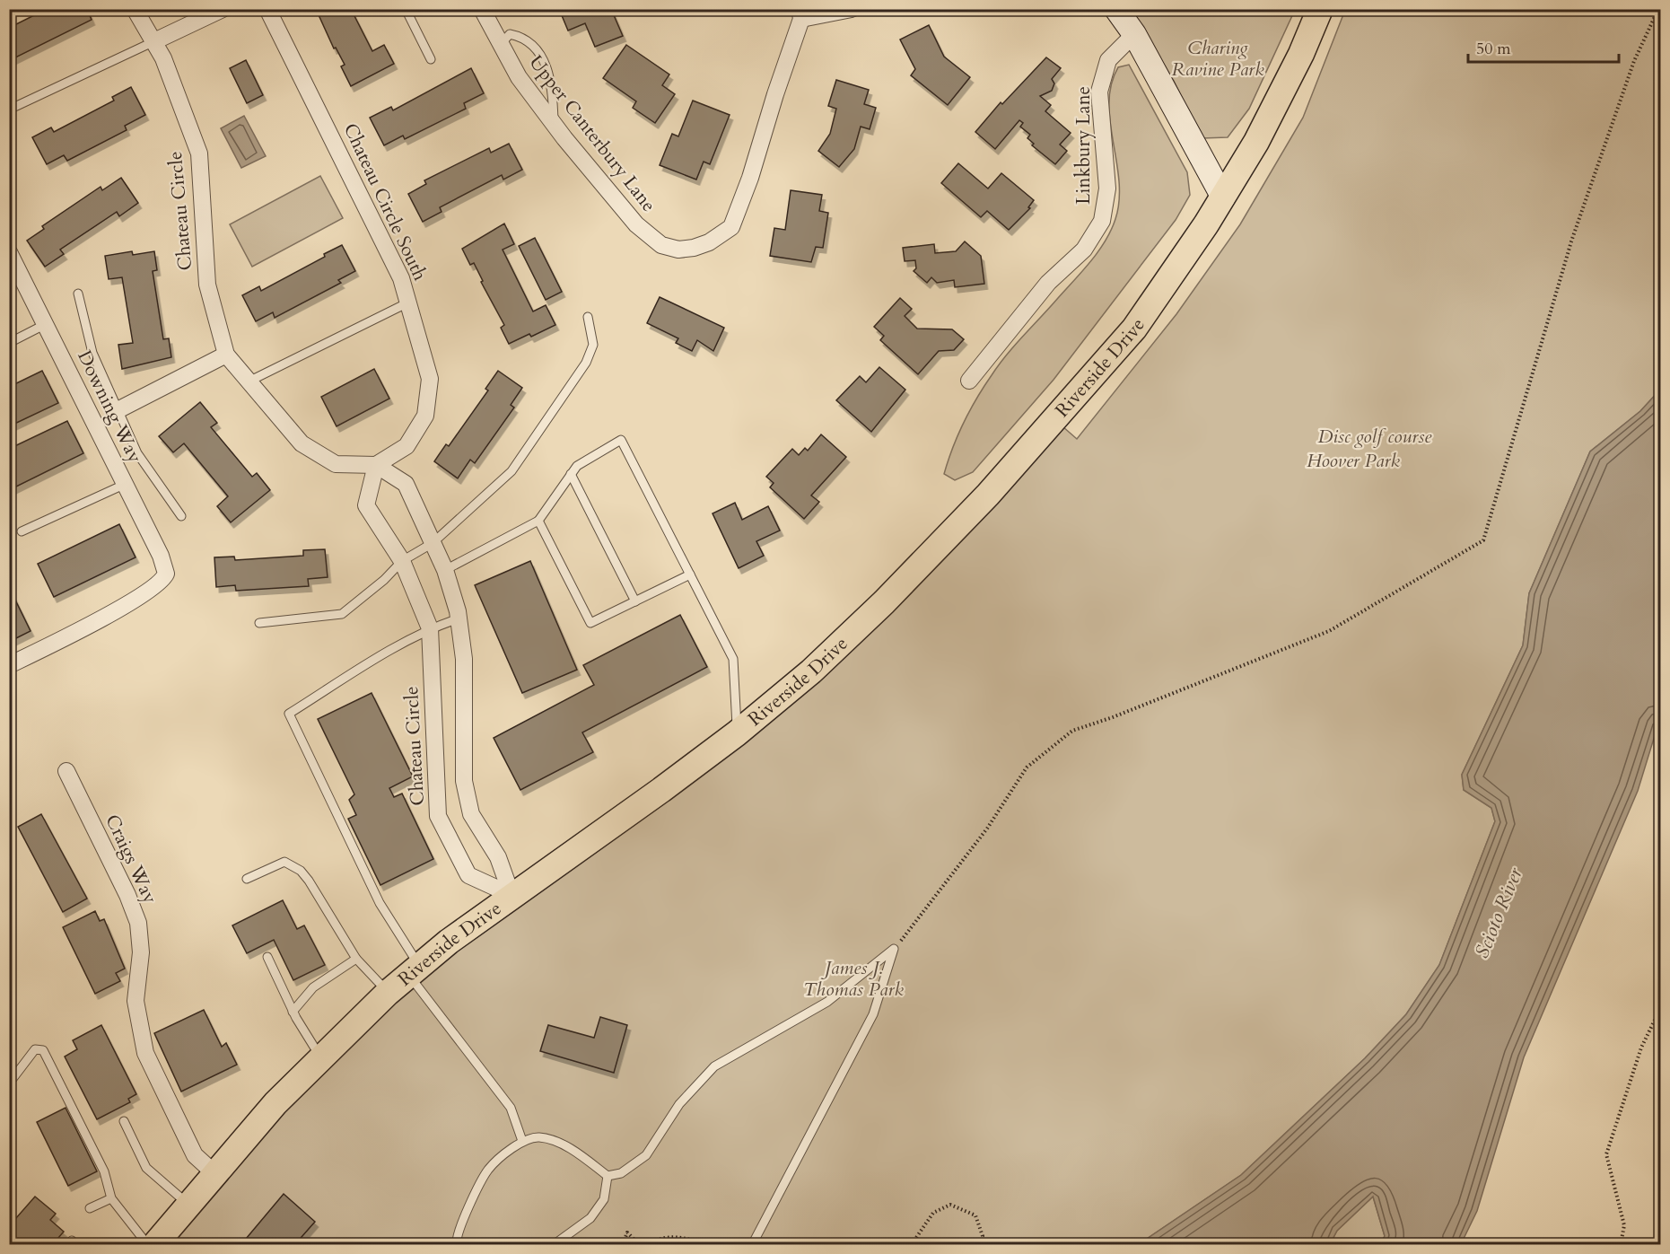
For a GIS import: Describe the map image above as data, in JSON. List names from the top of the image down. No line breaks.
{"streets":{"main road":["Riverside Drive"],"street":["Upper Canterbury Lane","Linkbury Lane","Chateau Circle South","Chateau Circle","Downing Way","Craigs Way"]},"crossings":[["Chateau Circle South","Chateau Circle"],["Chateau Circle","Riverside Drive"],["Riverside Drive","Craigs Way"]],"water":["Scioto River"],"parks":["Charing Ravine Park","Disc golf course","Hoover Park","James J. Thomas Park"],"scale_bar":"50 m"}
